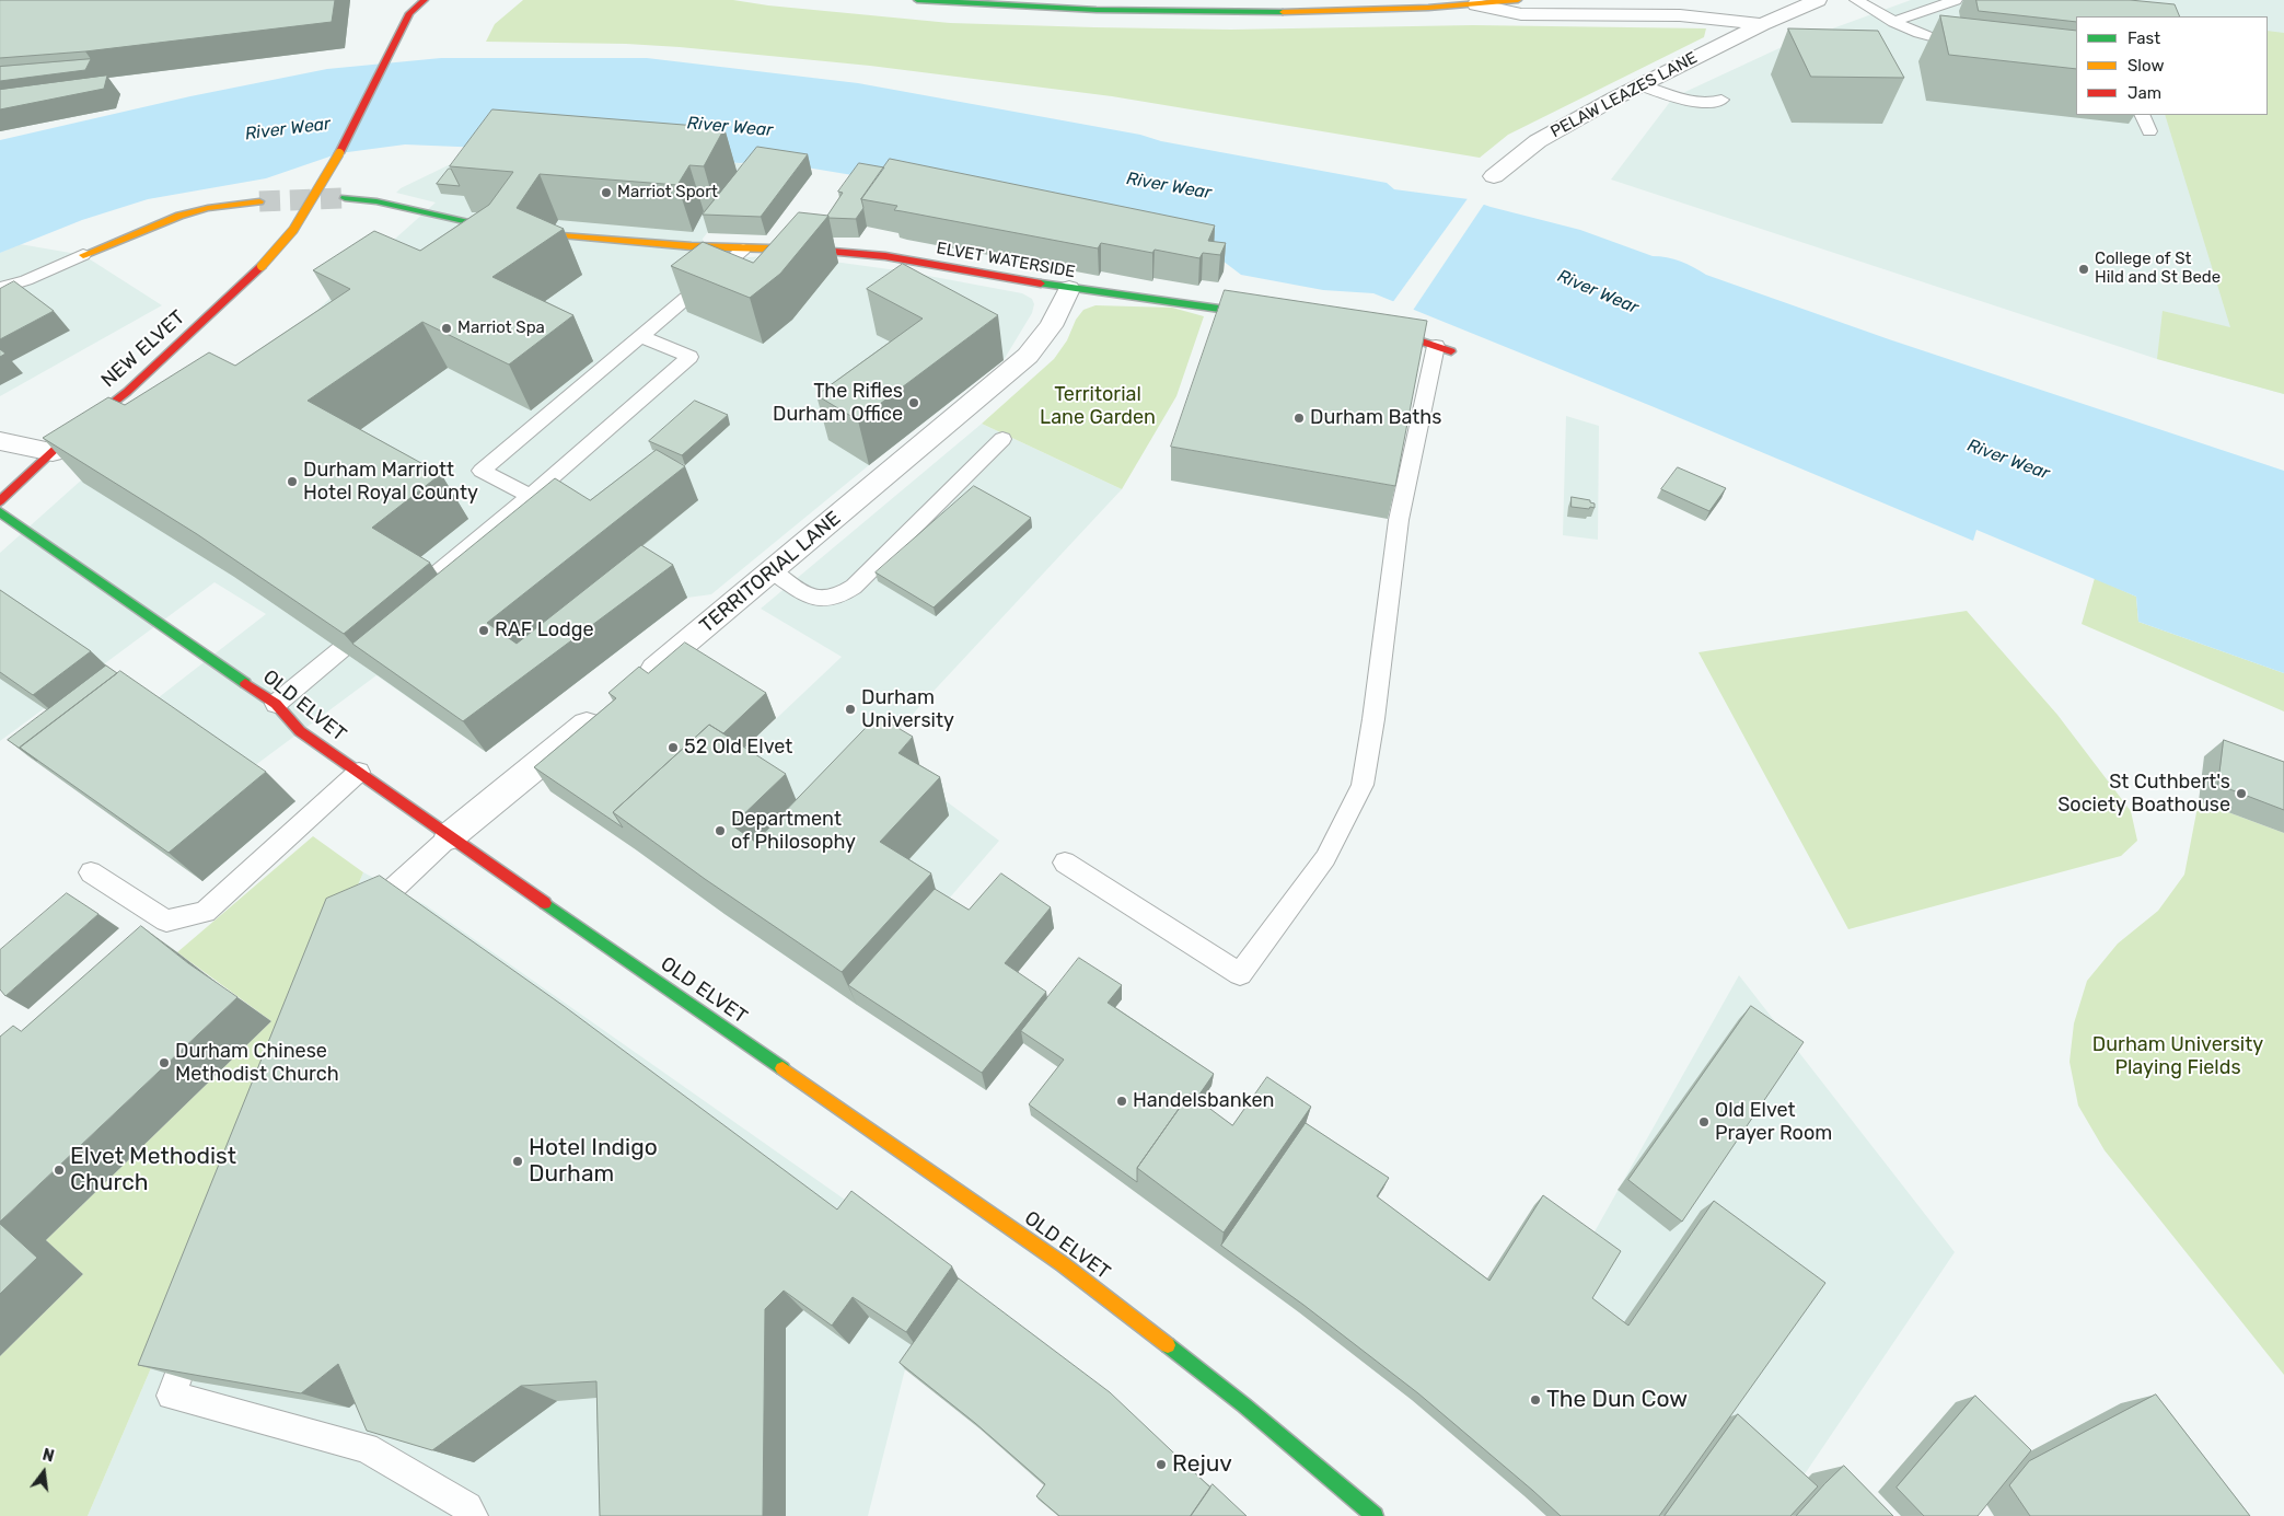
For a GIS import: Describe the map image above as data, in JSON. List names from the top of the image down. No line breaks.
{"streets":{"main road":["ELVET WATERSIDE","NEW ELVET","OLD ELVET"],"street":["PELAW LEAZES LANE","TERRITORIAL LANE"]},"crossings":[["ELVET WATERSIDE","TERRITORIAL LANE"]],"water":["River Wear"],"parks":["Territorial Lane Garden","Durham University Playing Fields"],"places":["Marriot Sport","College of St Hild and St Bede","Marriot Spa","The Rifles Durham Office","Durham Baths","Durham Marriott Hotel Royal County","RAF Lodge","Durham University","52 Old Elvet","St Cuthbert's Society Boathouse","Department of Philosophy","Durham Chinese Methodist Church","Handelsbanken","Old Elvet Prayer Room","Hotel Indigo Durham","Elvet Methodist Church","The Dun Cow","Rejuv"],"legend":["Fast","Slow","Jam"],"north":"top"}
